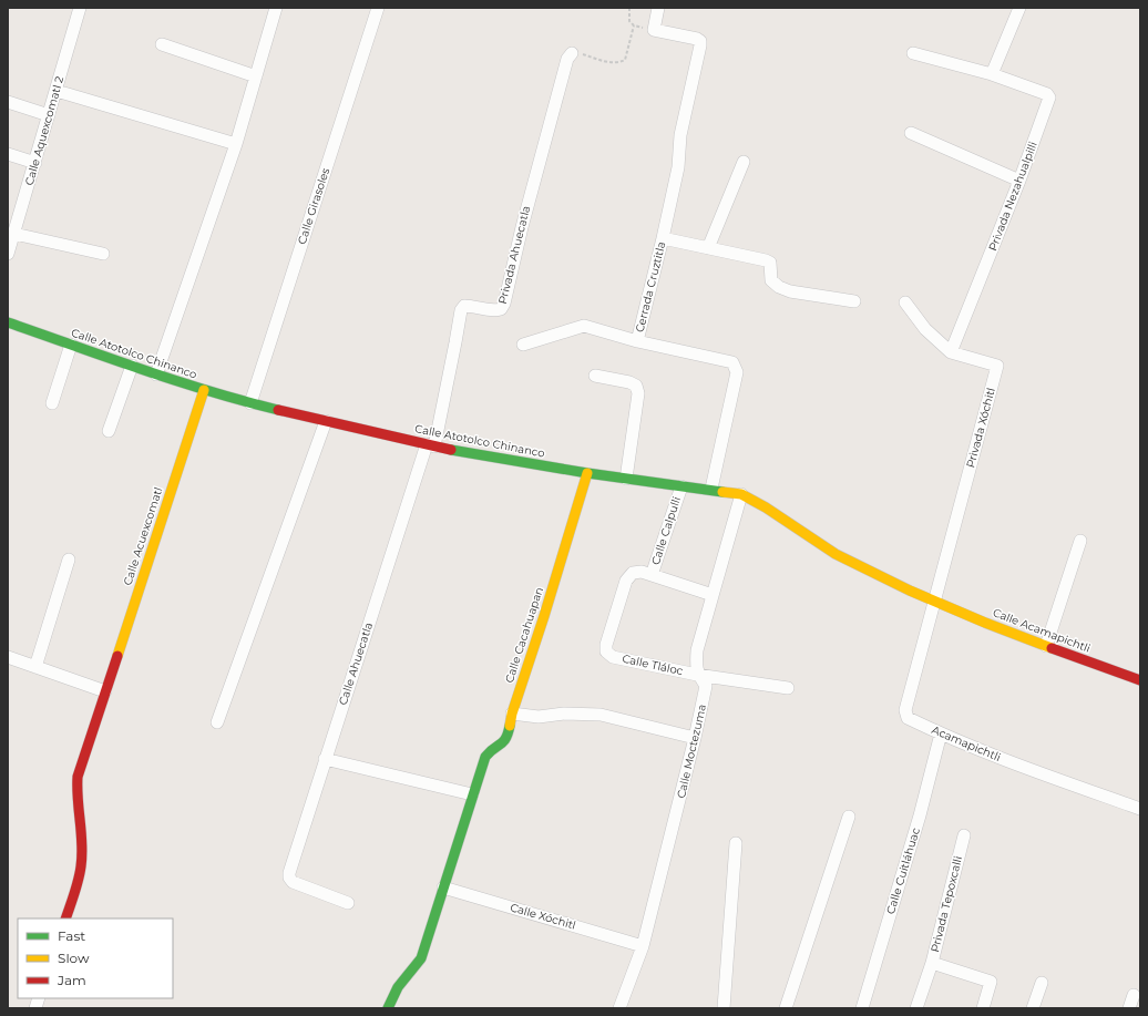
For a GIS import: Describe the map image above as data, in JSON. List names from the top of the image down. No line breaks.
{"streets":{"street":["Calle Aquexcomatl 2","Privada Nezahualpilli","Calle Girasoles","Privada Ahuecatla","Cerrada Cruztitla","Calle Atotolco Chinanco","Privada Xóchitl","Calle Calpulli","Calle Acuexcomatl","Calle Acamapichtli","Calle Cacahuapan","Calle Ahuecatla","Calle Tláloc","Acamapichtli","Calle Moctezuma","Calle Cuitláhuac","Privada Tepoxcalli","Calle Xóchitl"]},"crossings":[["Privada Nezahualpilli","Privada Xóchitl"],["Calle Girasoles","Calle Atotolco Chinanco"],["Privada Ahuecatla","Calle Atotolco Chinanco"],["Privada Ahuecatla","Calle Ahuecatla"],["Cerrada Cruztitla","Calle Atotolco Chinanco"],["Calle Atotolco Chinanco","Privada Xóchitl"],["Calle Atotolco Chinanco","Calle Calpulli"],["Calle Atotolco Chinanco","Calle Acuexcomatl"],["Calle Atotolco Chinanco","Calle Acamapichtli"],["Calle Atotolco Chinanco","Calle Cacahuapan"],["Calle Atotolco Chinanco","Calle Ahuecatla"],["Calle Atotolco Chinanco","Acamapichtli"],["Calle Atotolco Chinanco","Calle Moctezuma"],["Privada Xóchitl","Calle Acamapichtli"],["Privada Xóchitl","Acamapichtli"],["Calle Calpulli","Calle Tláloc"],["Calle Acamapichtli","Acamapichtli"],["Calle Tláloc","Calle Moctezuma"],["Acamapichtli","Calle Cuitláhuac"],["Calle Moctezuma","Calle Xóchitl"]],"legend":["Fast","Slow","Jam"]}
